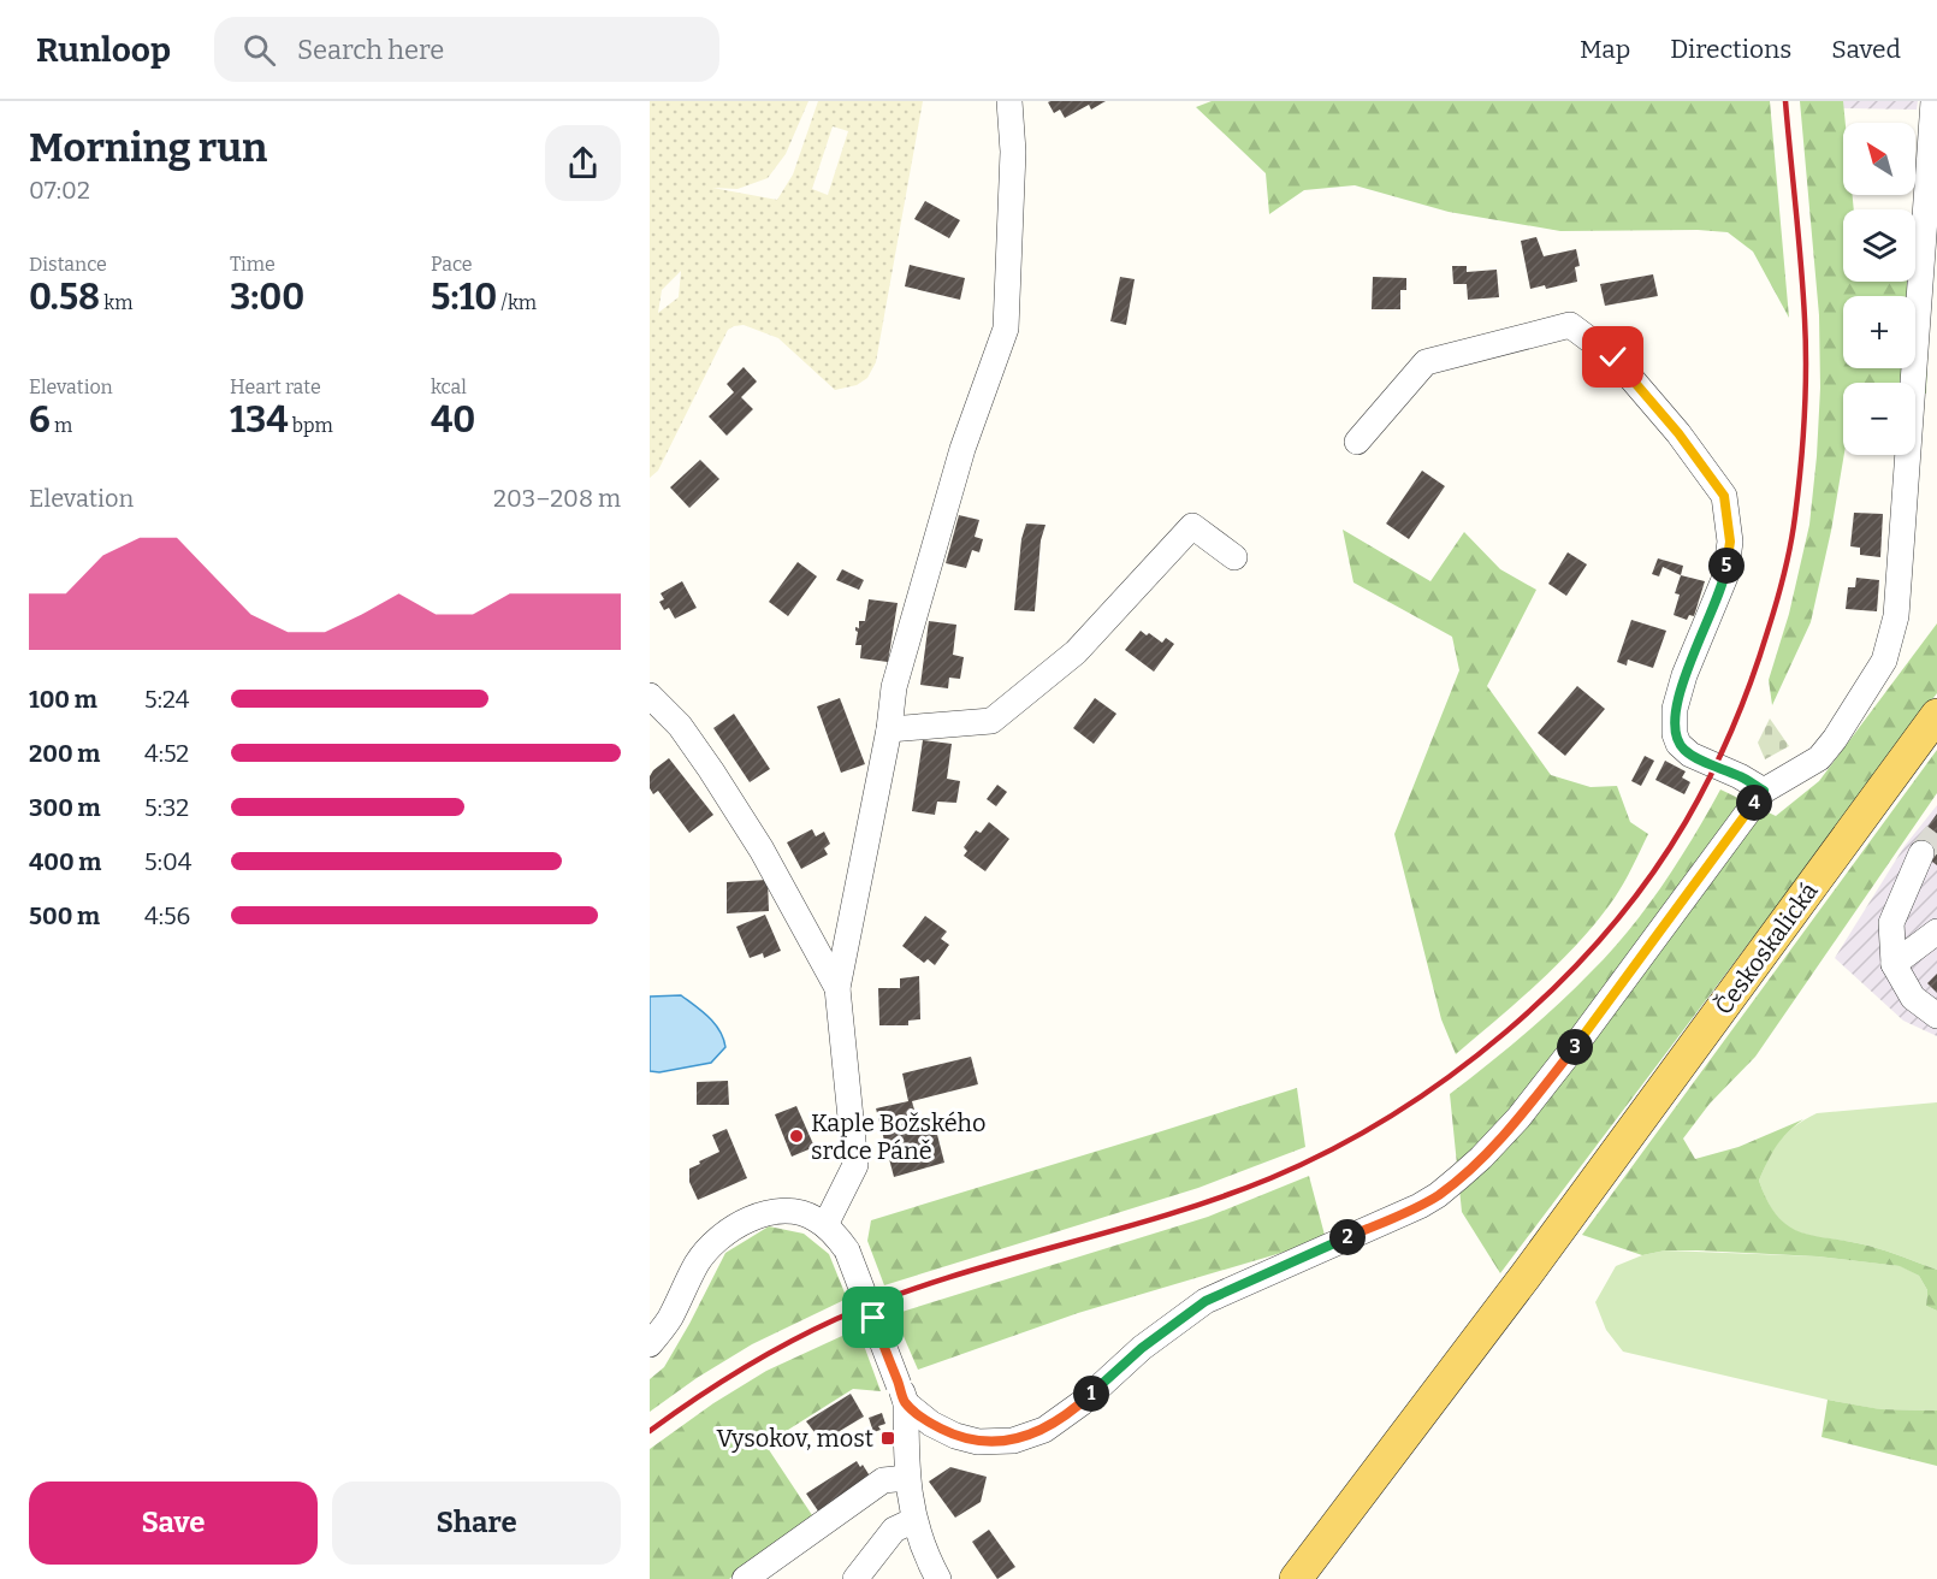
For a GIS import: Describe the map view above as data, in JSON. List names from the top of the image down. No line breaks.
{"streets":{"main road":["Českoskalická"]},"places":{"other":["Kaple Božského srdce Páně"],"transit":["Vysokov, most"]},"north":"top left","page":{"header":"Runloop","search":"Search here","nav":["Map","Directions","Saved"],"heading":["Morning run","07:02"],"map_buttons":["+","−"],"stats":[["Distance","0.58 km"],["Time","3:00"],["Pace","5:10 /km"],["Elevation","6 m"],["Heart rate","134 bpm"],["kcal","40"]],"chart":["Elevation","203–208 m"],"pins":["5","4","3","2","1"],"list":[{"name":"100 m","note":"5:24"},{"name":"200 m","note":"4:52"},{"name":"300 m","note":"5:32"},{"name":"400 m","note":"5:04"},{"name":"500 m","note":"4:56"}],"buttons":["Save","Share"]}}
